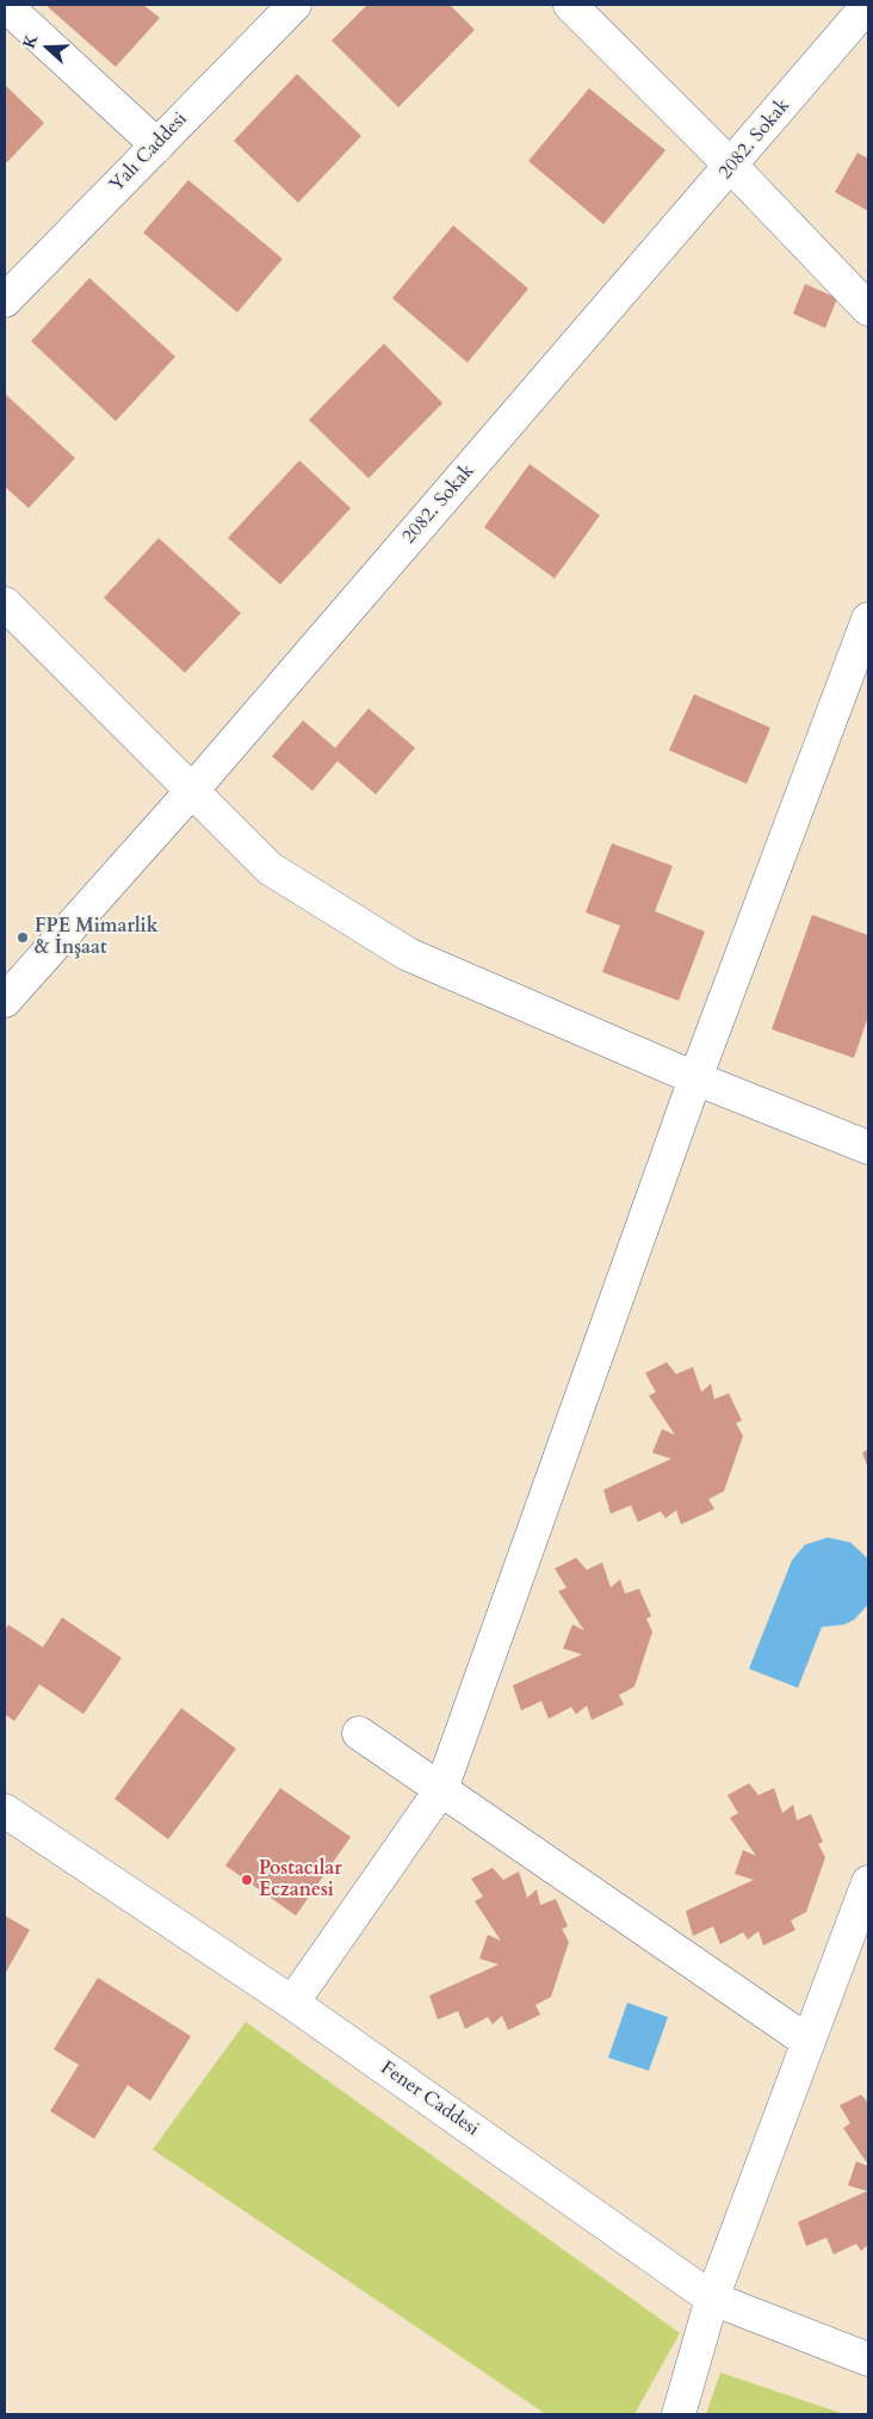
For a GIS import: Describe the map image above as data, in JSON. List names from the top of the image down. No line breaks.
{"streets":{"street":["2082. Sokak","Yalı Caddesi","Fener Caddesi"]},"places":["FPE Mimarlik & İnşaat","Postacılar Eczanesi"],"north":"left"}
